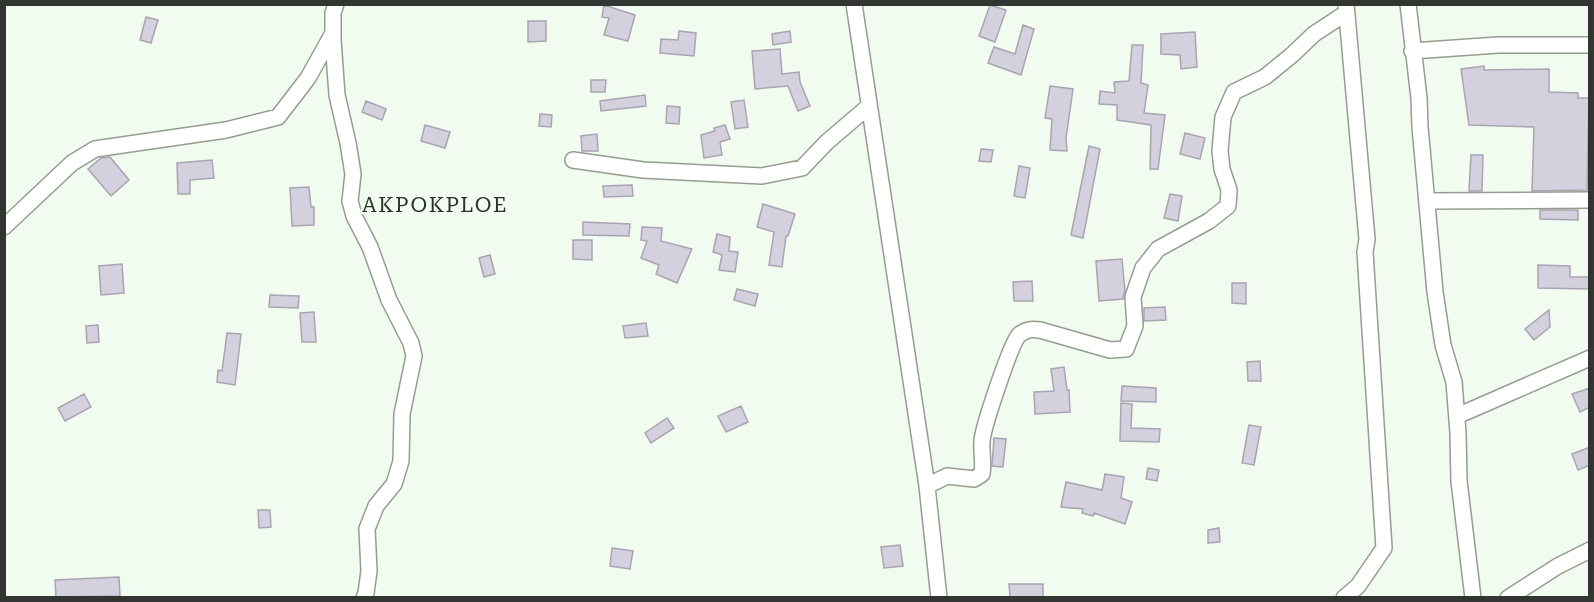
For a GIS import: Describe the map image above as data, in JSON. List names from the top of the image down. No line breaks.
{"districts":["AKPOKPLOE"]}
